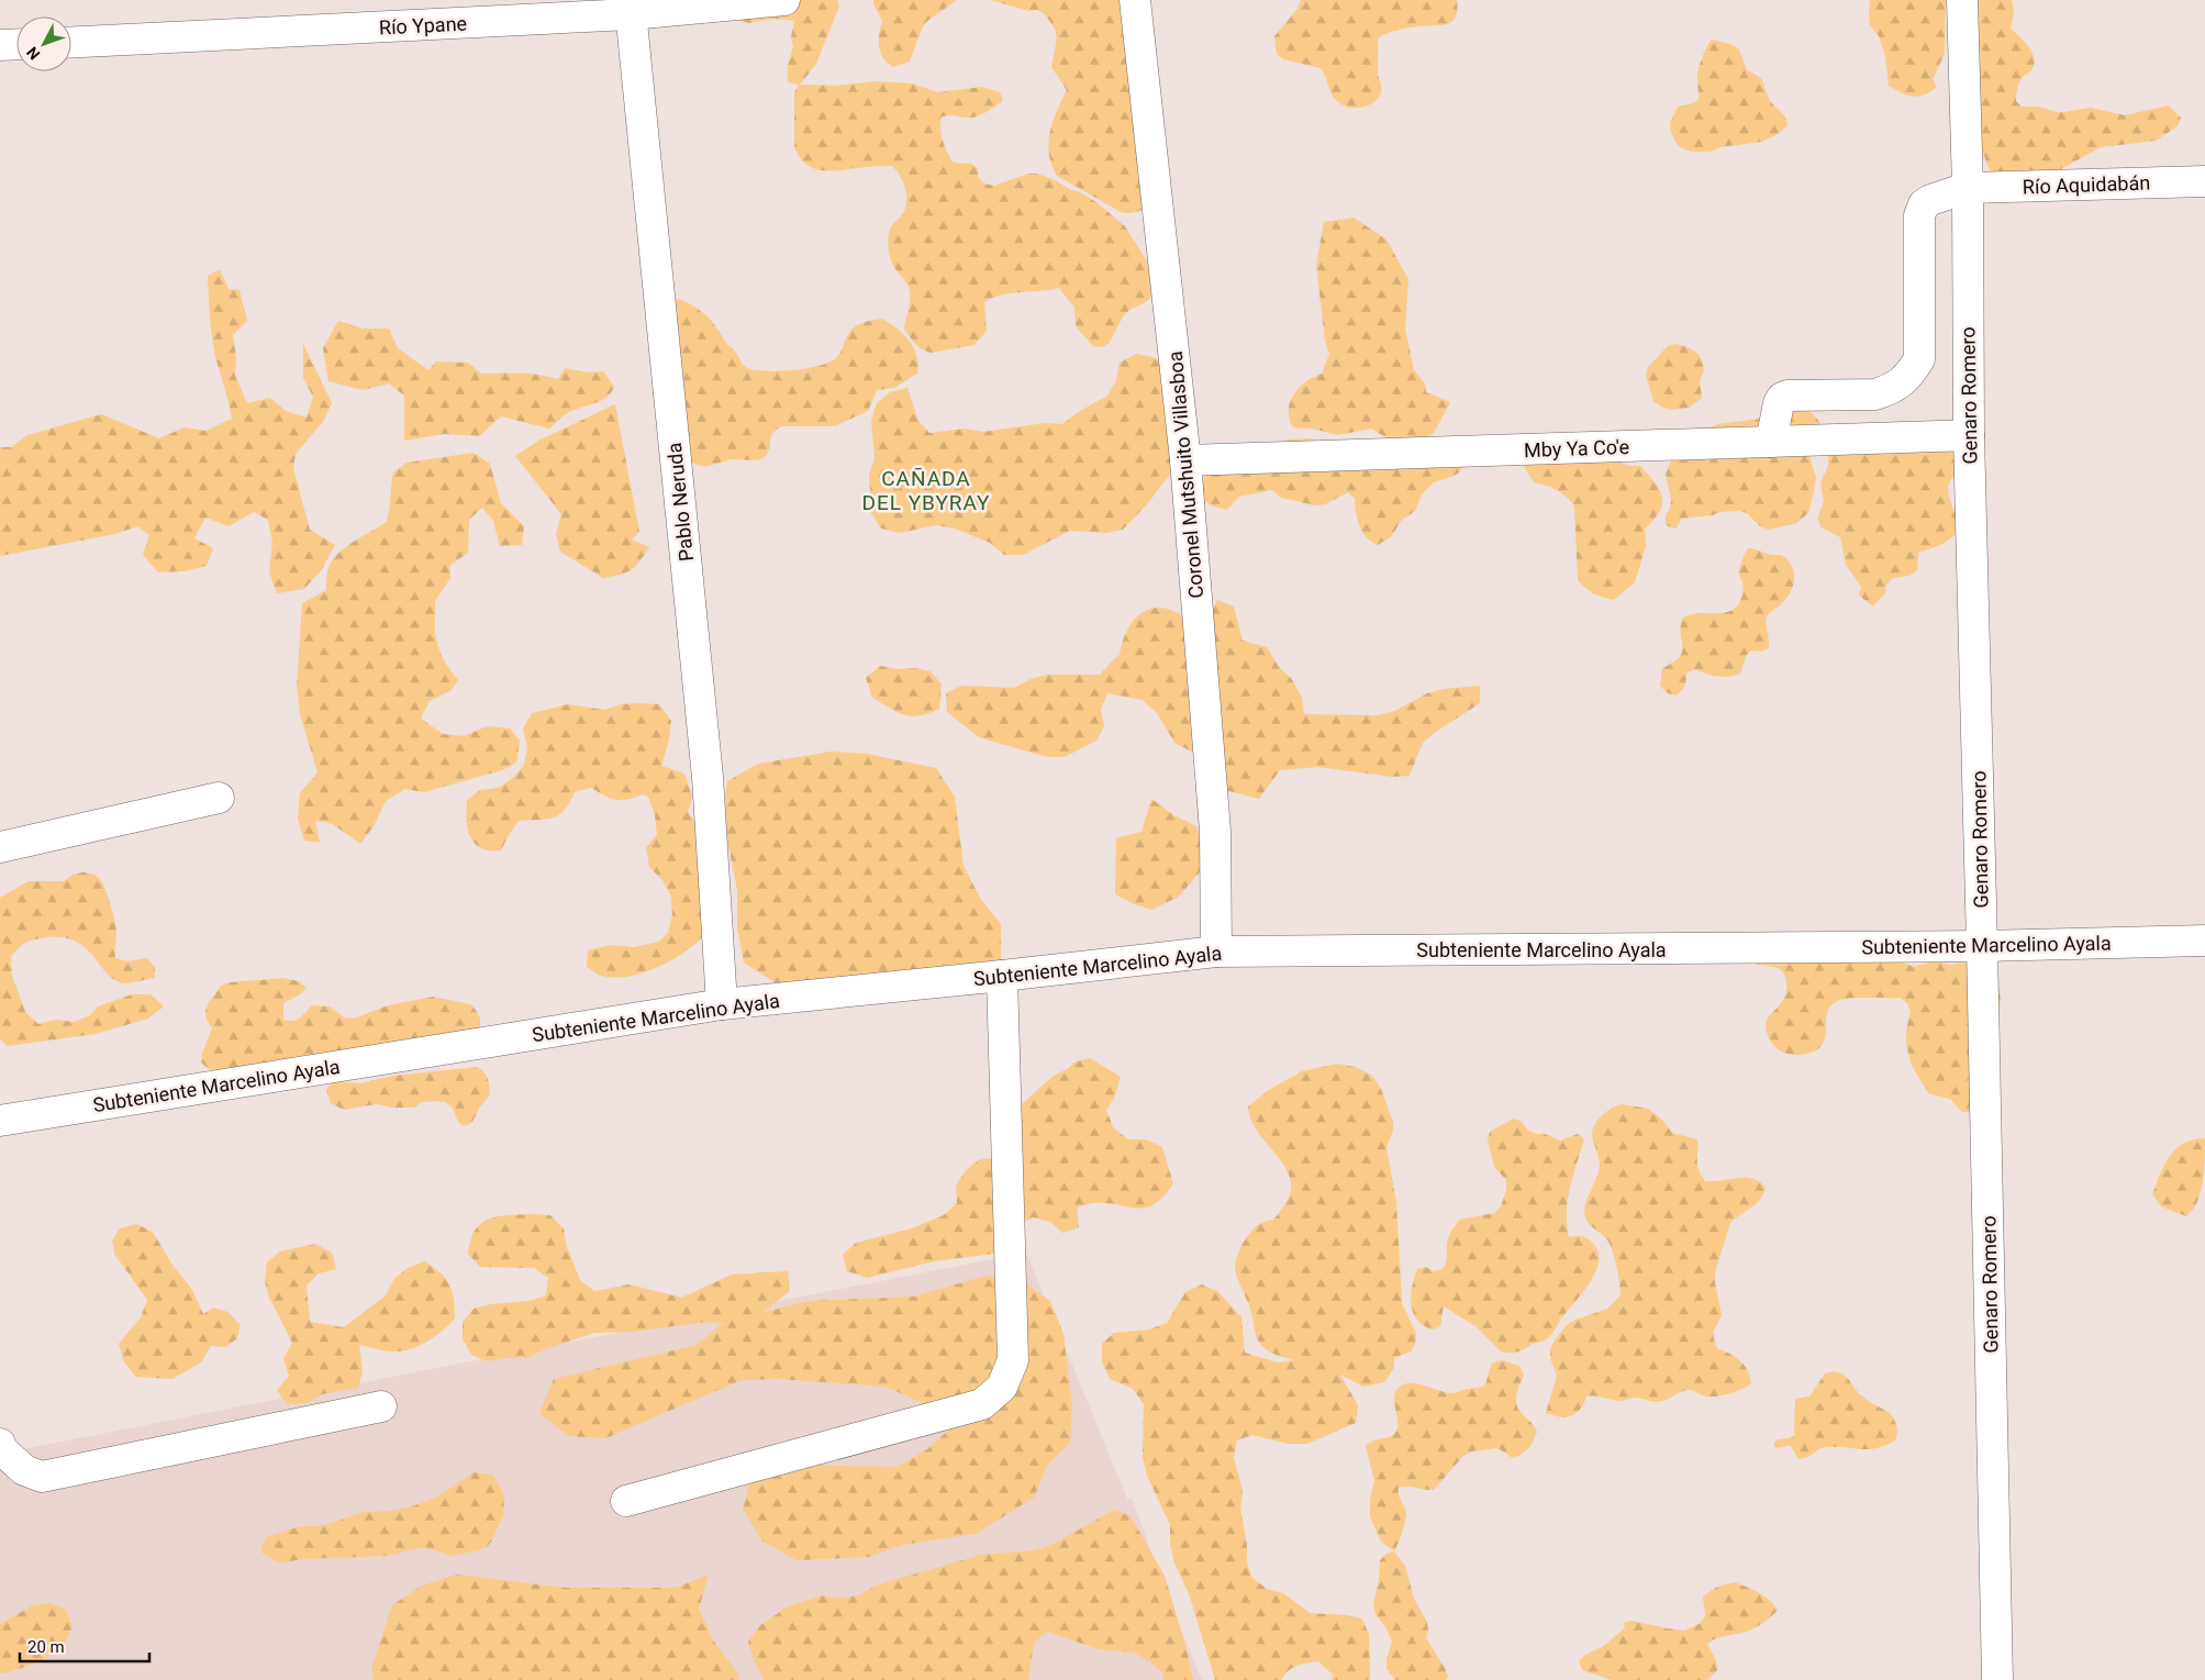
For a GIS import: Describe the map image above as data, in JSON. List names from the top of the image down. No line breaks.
{"streets":{"street":["Río Ypane","Río Aquidabán","Genaro Romero","Mby Ya Co'e","Coronel Mutshuito Villasboa","Pablo Neruda","Subteniente Marcelino Ayala"]},"crossings":[["Río Ypane","Pablo Neruda"],["Río Aquidabán","Genaro Romero"],["Río Aquidabán","Mby Ya Co'e"],["Genaro Romero","Mby Ya Co'e"],["Genaro Romero","Subteniente Marcelino Ayala"],["Mby Ya Co'e","Coronel Mutshuito Villasboa"],["Coronel Mutshuito Villasboa","Subteniente Marcelino Ayala"],["Pablo Neruda","Subteniente Marcelino Ayala"]],"districts":["CAÑADA DEL YBYRAY"],"scale_bar":"20 m","north":"bottom left"}
